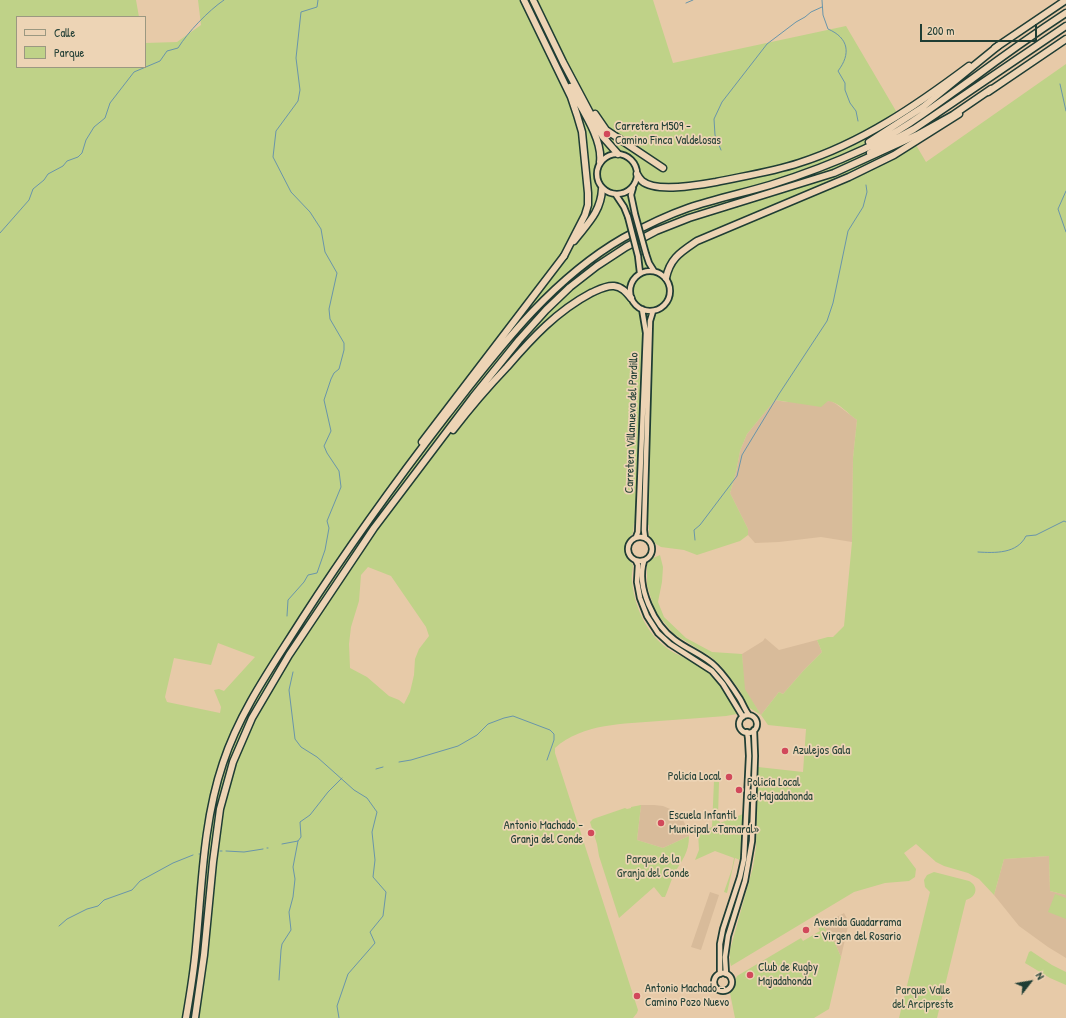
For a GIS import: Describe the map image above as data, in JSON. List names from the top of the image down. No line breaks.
{"streets":{"street":["Carretera Villanueva del Pardillo"]},"parks":["Parque de la Granja del Conde","Parque Valle del Arcipreste"],"places":["Carretera M509 - Camino Finca Valdelosas","Azulejos Gala","Policía Local","Policía Local de Majadahonda","Escuela Infantil Municipal «Tamaral»","Antonio Machado - Granja del Conde","Avenida Guadarrama - Virgen del Rosario","Club de Rugby Majadahonda","Antonio Machado - Camino Pozo Nuevo"],"legend":["Calle","Parque"],"scale_bar":"200 m","north":"top right"}
